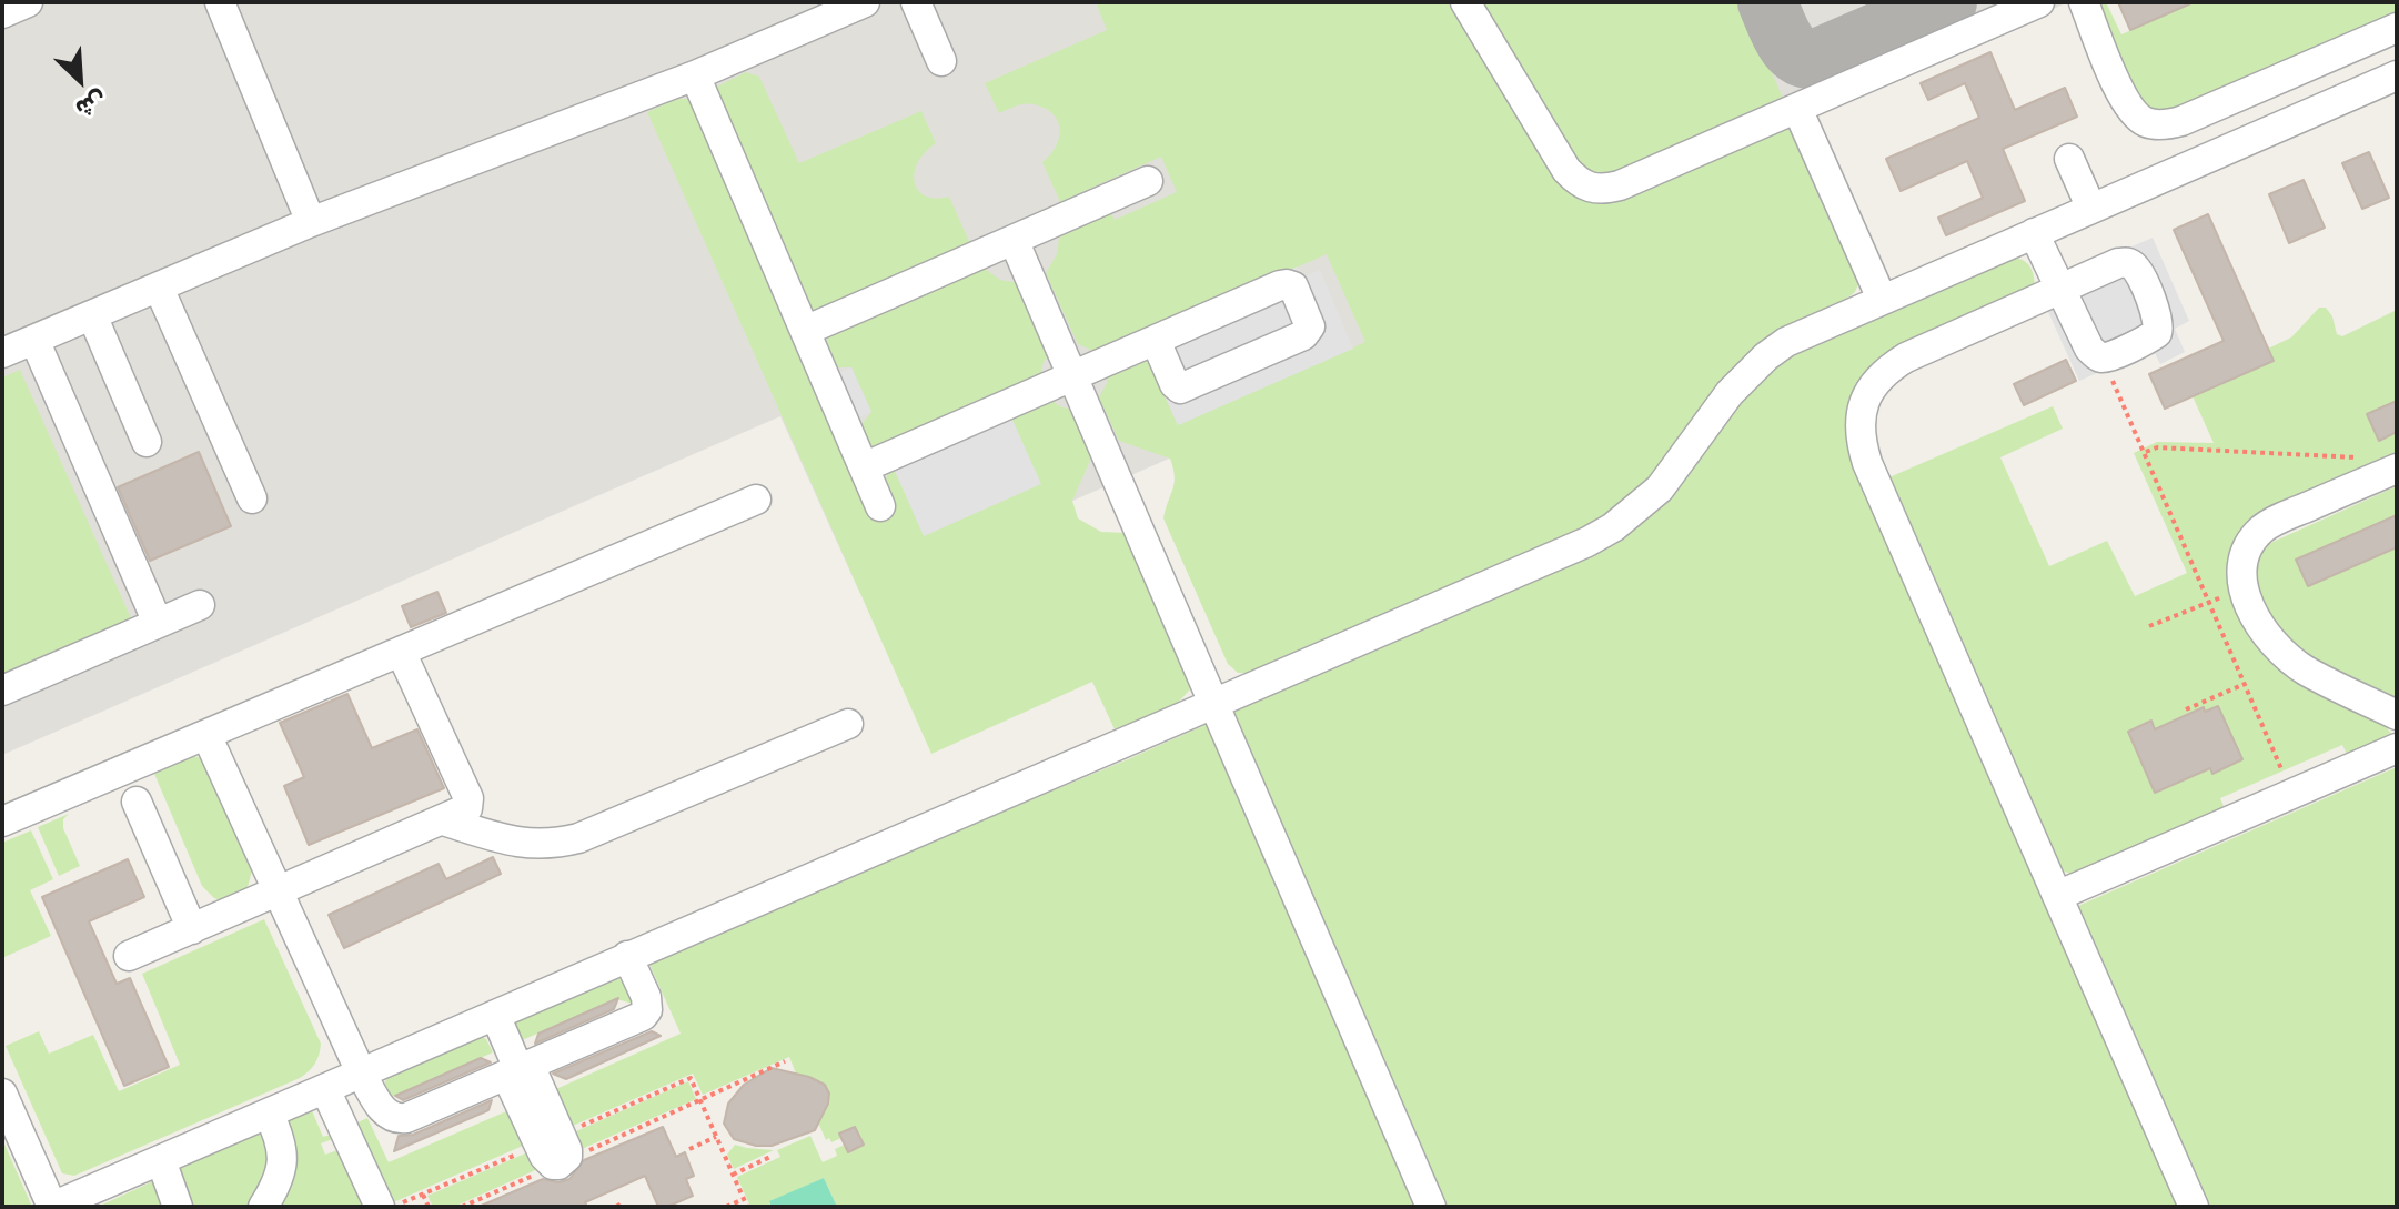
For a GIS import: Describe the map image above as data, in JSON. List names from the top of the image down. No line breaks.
{"north":"bottom right"}
